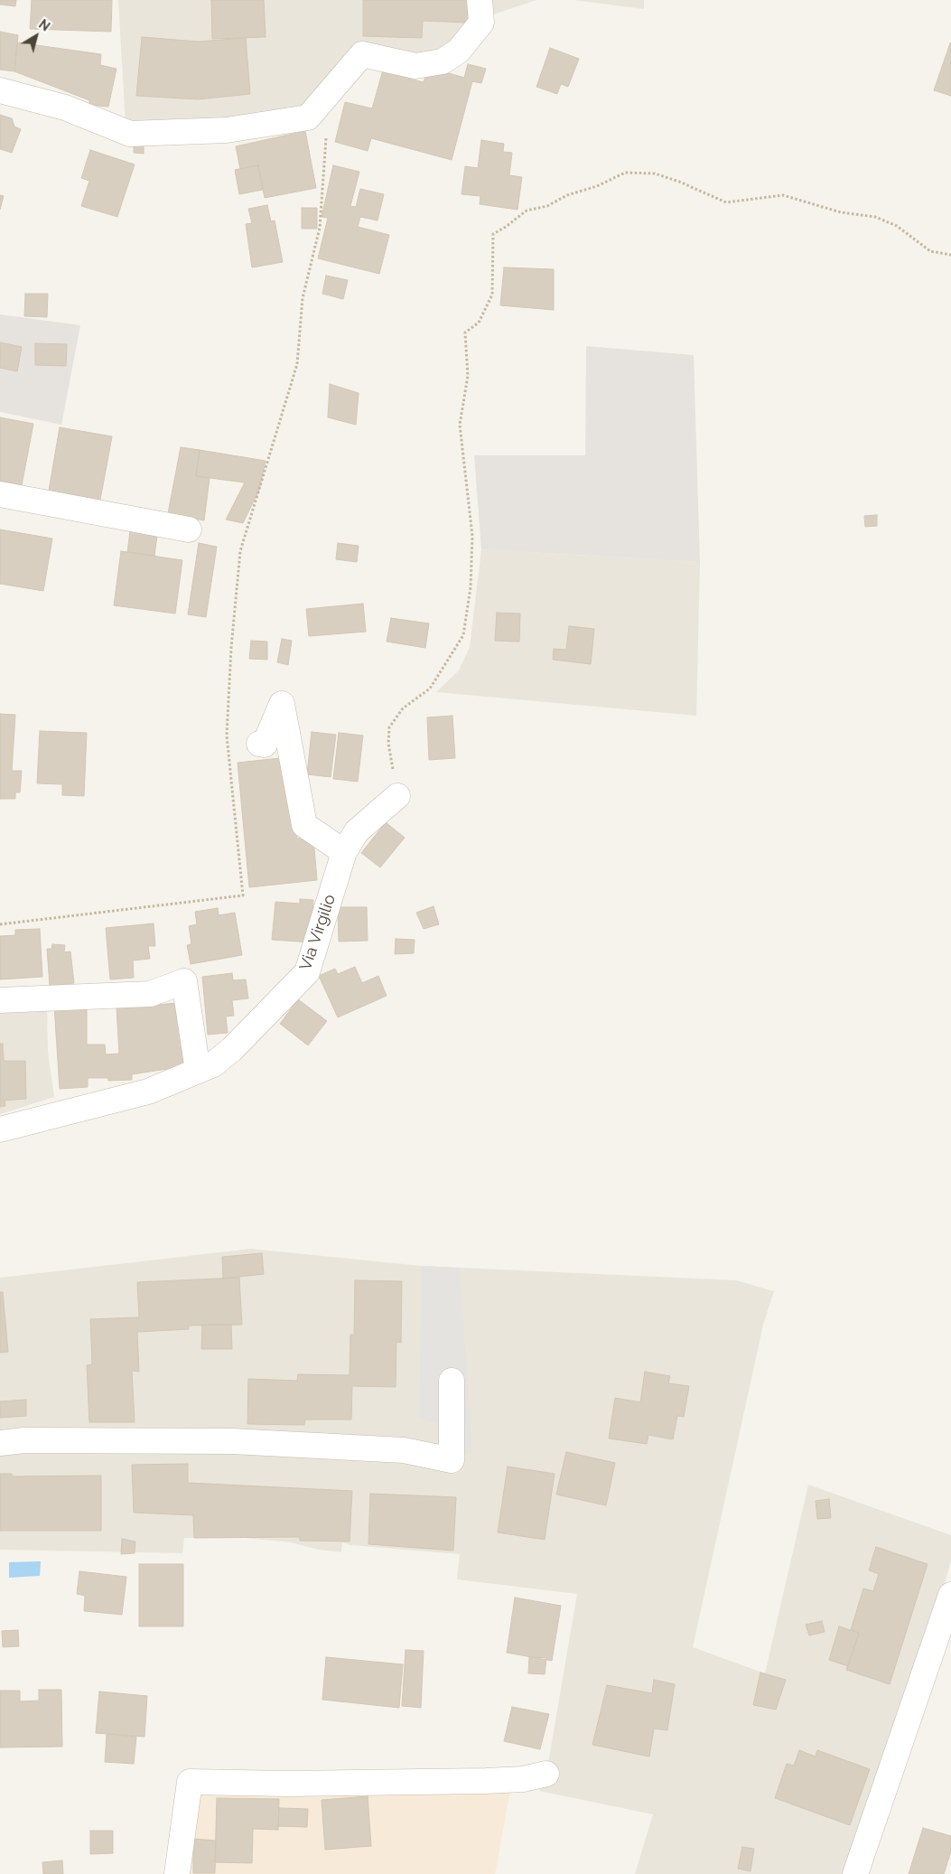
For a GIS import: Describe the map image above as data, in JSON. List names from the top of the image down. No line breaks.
{"streets":{"street":["Via Virgilio"]},"north":"top right"}
